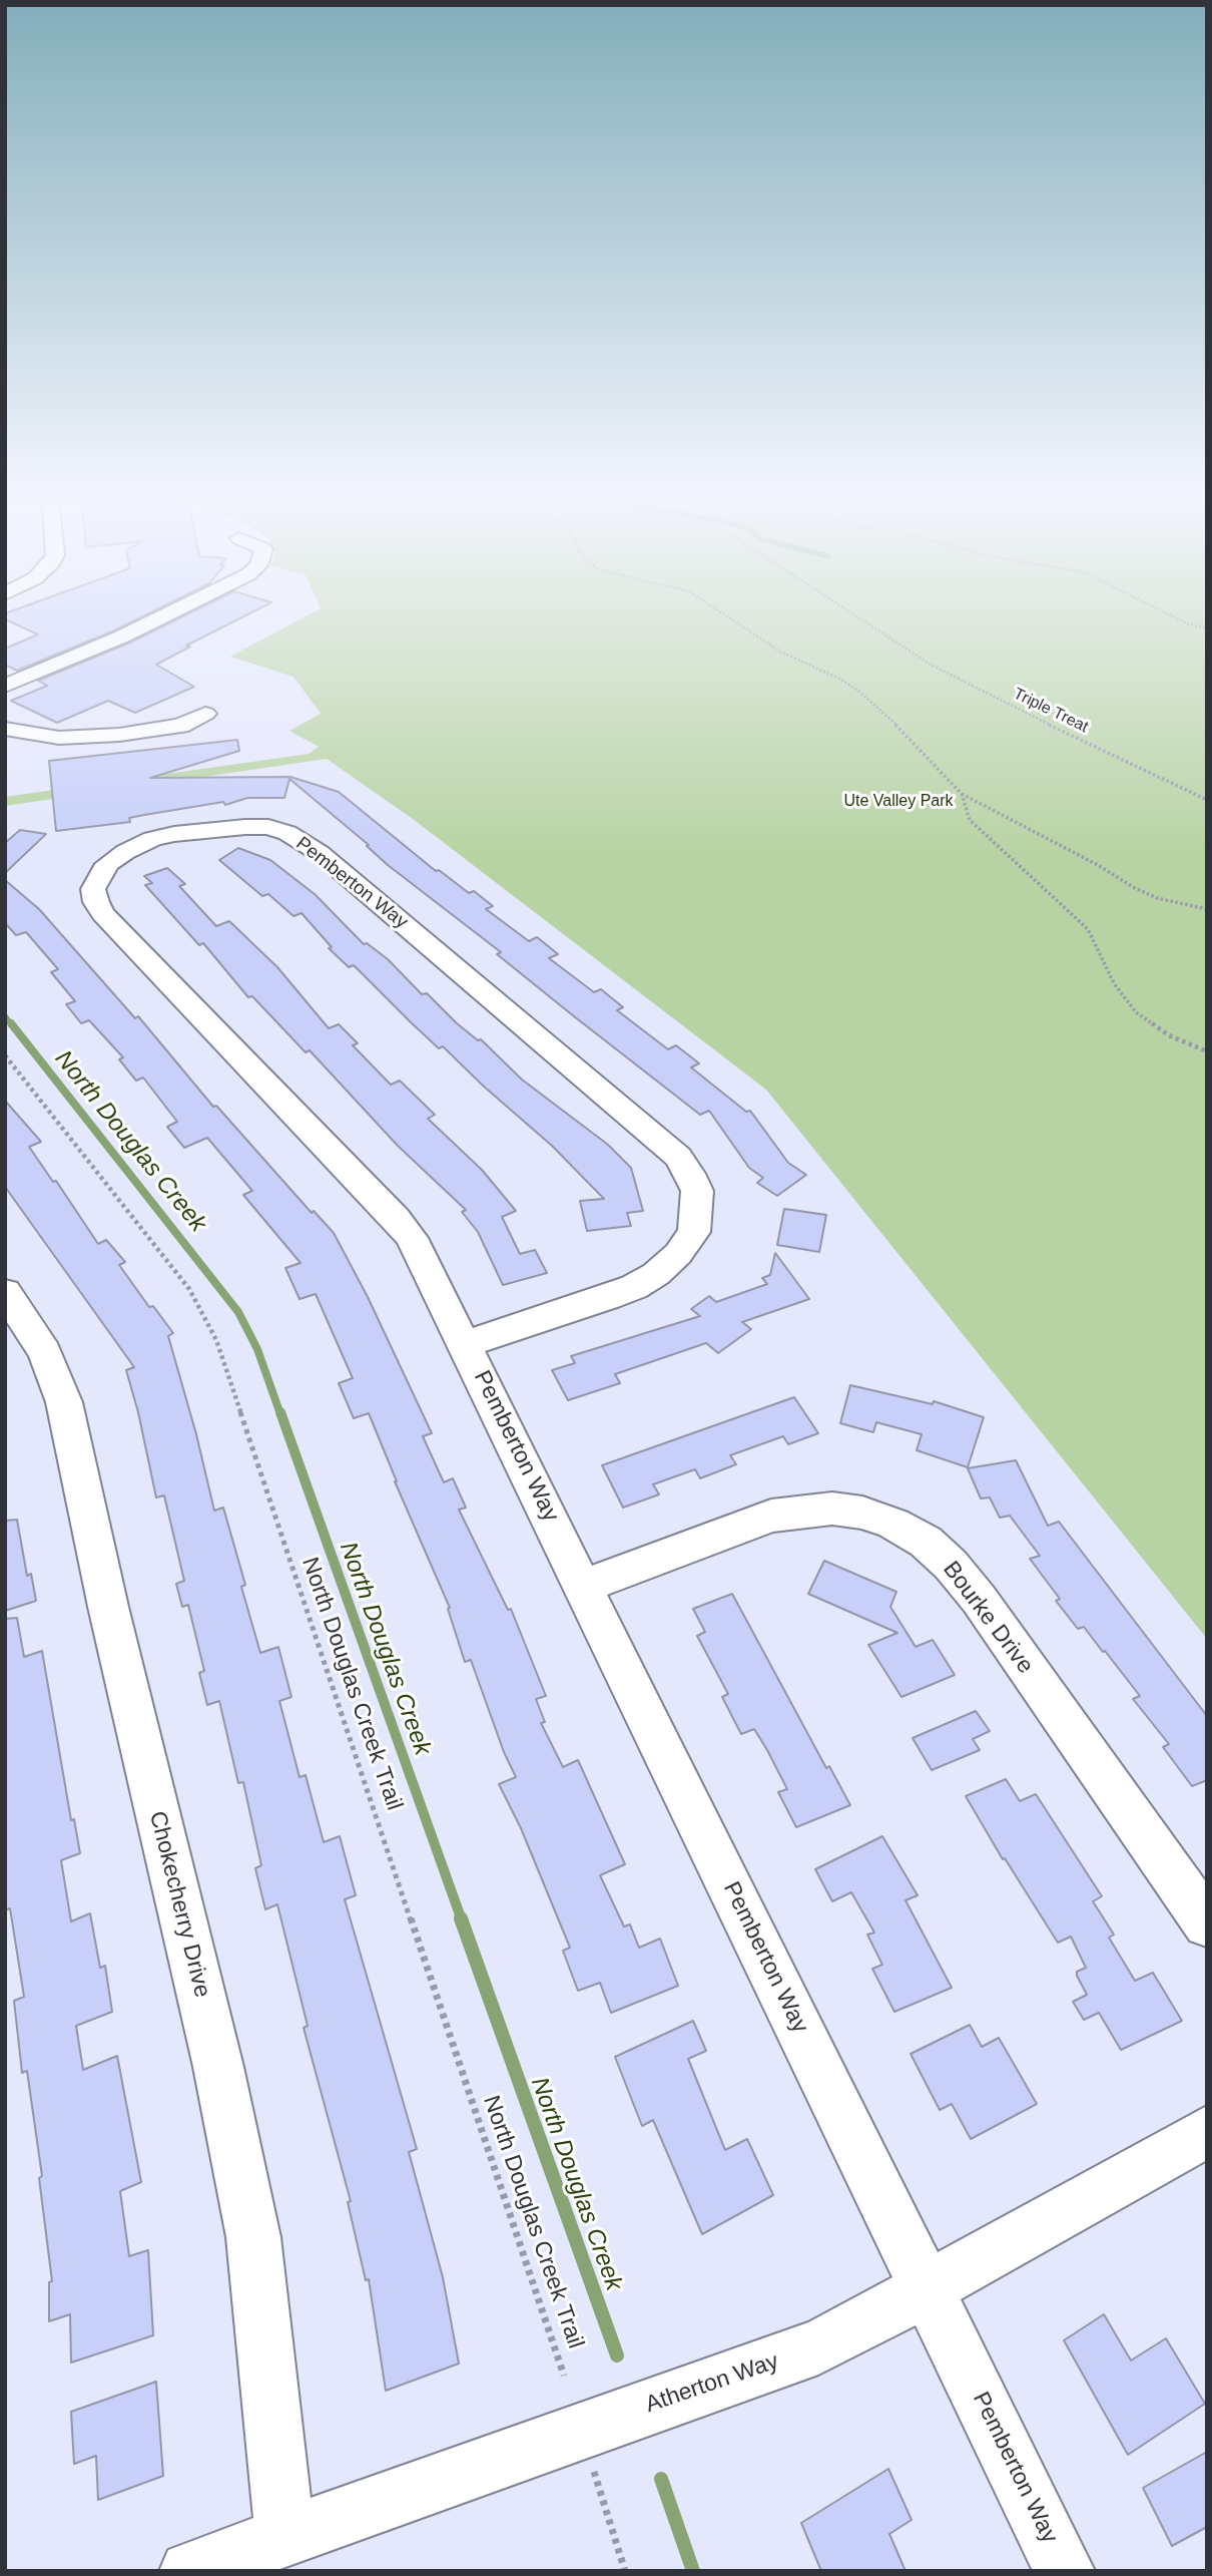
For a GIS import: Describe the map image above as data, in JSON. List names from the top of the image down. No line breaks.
{"streets":{"street":["Pemberton Way","Bourke Drive","Chokecherry Drive","Atherton Way"],"path":["Triple Treat","North Douglas Creek Trail"]},"crossings":[["Pemberton Way","Bourke Drive"],["Pemberton Way","Atherton Way"],["Chokecherry Drive","Atherton Way"]],"water":["North Douglas Creek"],"parks":["Ute Valley Park"]}
